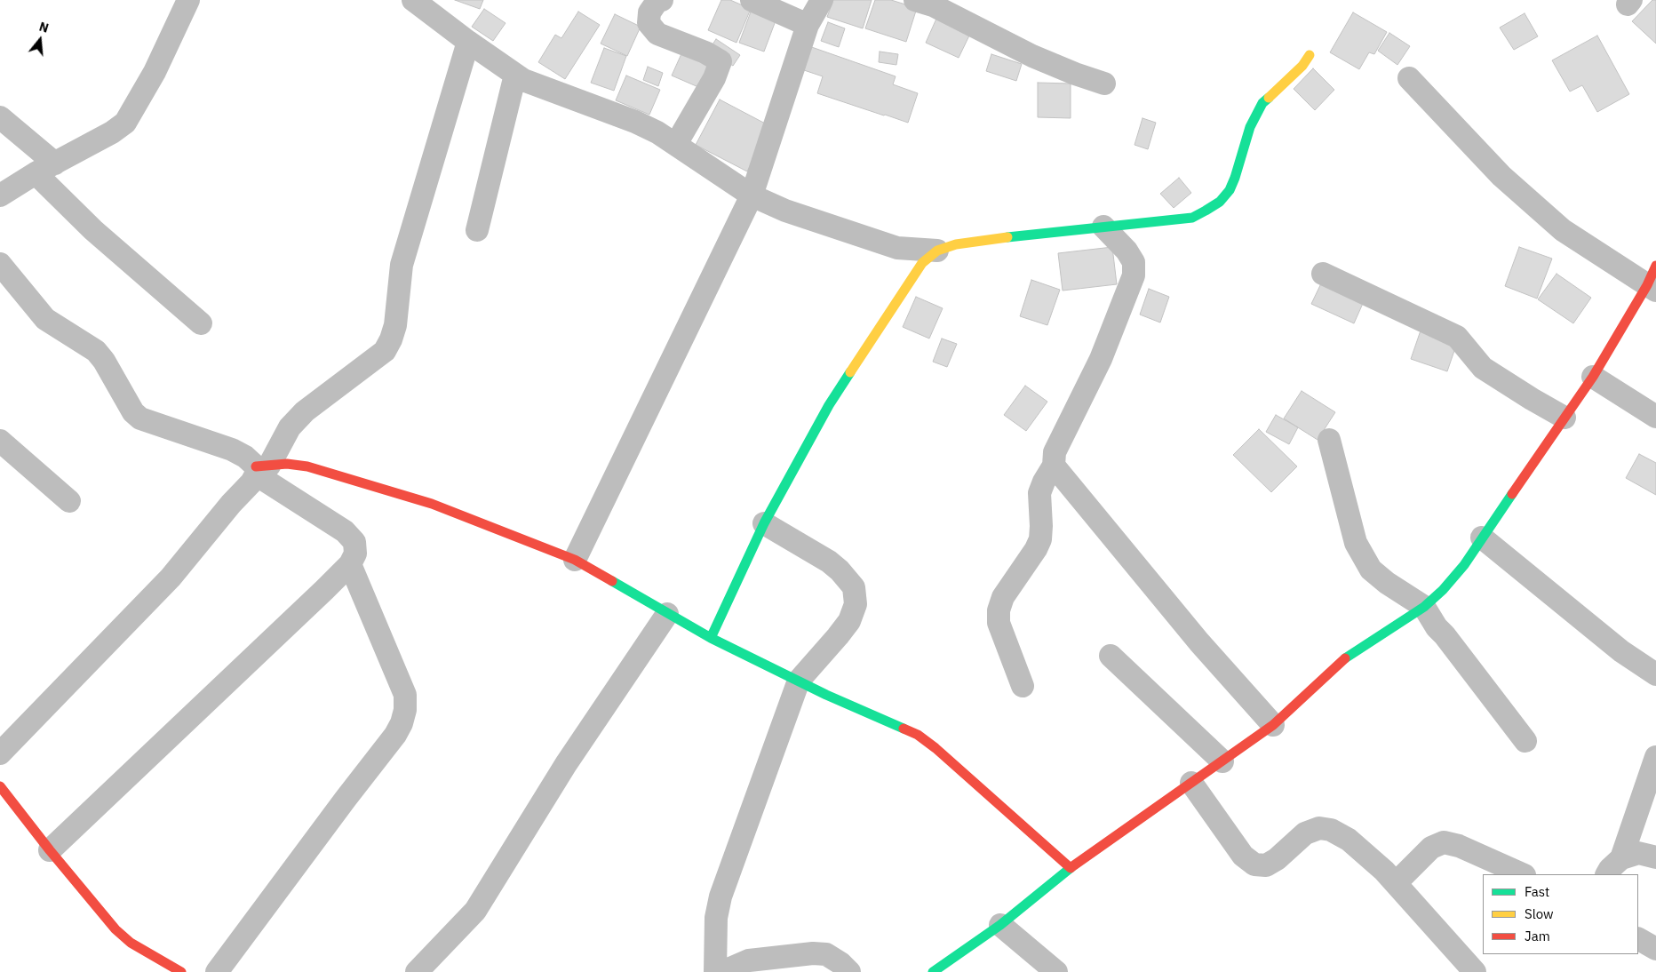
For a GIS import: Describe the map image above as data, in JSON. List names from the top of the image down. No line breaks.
{"legend":["Fast","Slow","Jam"],"north":"top"}
